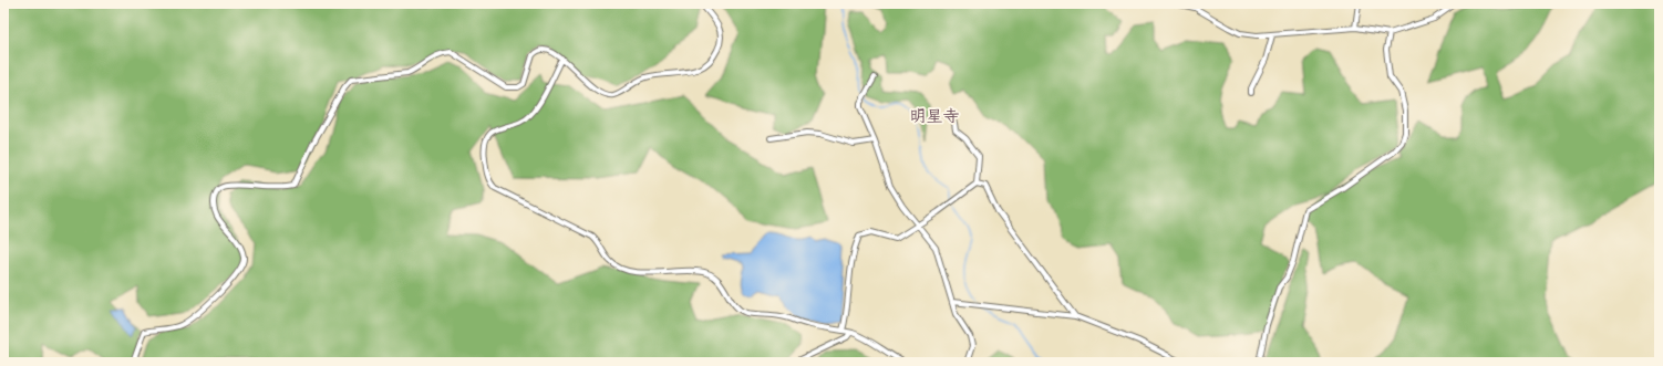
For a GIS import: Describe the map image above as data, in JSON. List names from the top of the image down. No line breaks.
{"districts":["明星寺"]}
